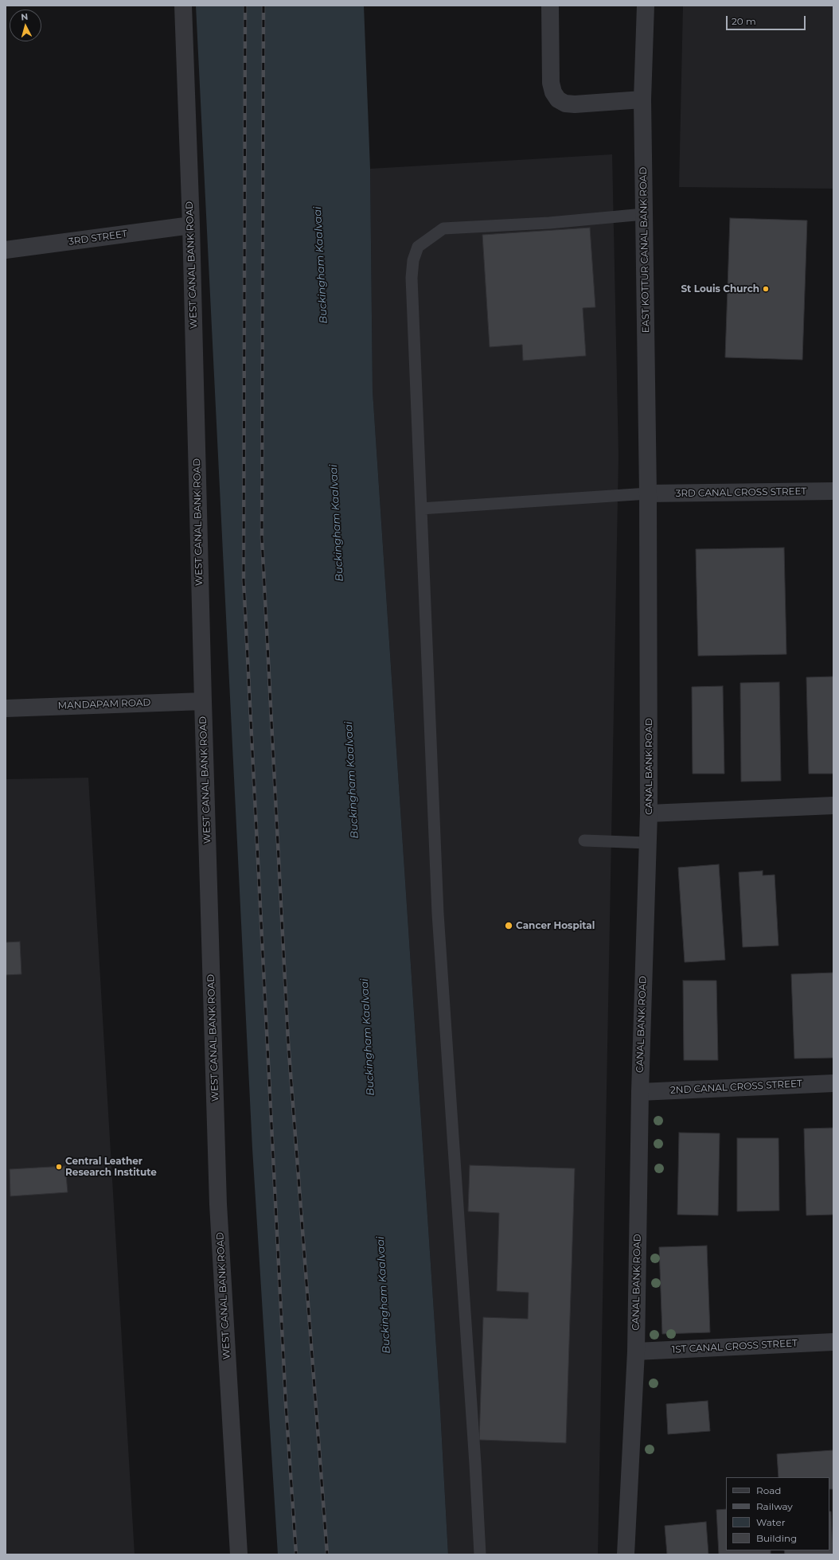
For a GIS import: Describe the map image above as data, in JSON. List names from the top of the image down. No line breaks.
{"streets":{"street":["3RD STREET","EAST KOTTUR CANAL BANK ROAD","WEST CANAL BANK ROAD","3RD CANAL CROSS STREET","MANDAPAM ROAD","CANAL BANK ROAD","2ND CANAL CROSS STREET","1ST CANAL CROSS STREET"]},"crossings":[["3RD STREET","WEST CANAL BANK ROAD"],["EAST KOTTUR CANAL BANK ROAD","3RD CANAL CROSS STREET"],["EAST KOTTUR CANAL BANK ROAD","CANAL BANK ROAD"],["WEST CANAL BANK ROAD","MANDAPAM ROAD"],["3RD CANAL CROSS STREET","CANAL BANK ROAD"],["CANAL BANK ROAD","2ND CANAL CROSS STREET"],["CANAL BANK ROAD","1ST CANAL CROSS STREET"]],"water":["Buckingham Kaalvaai"],"places":["St Louis Church","Cancer Hospital","Central Leather Research Institute"],"legend":["Road","Railway","Water","Building"],"scale_bar":"20 m","north":"top"}
